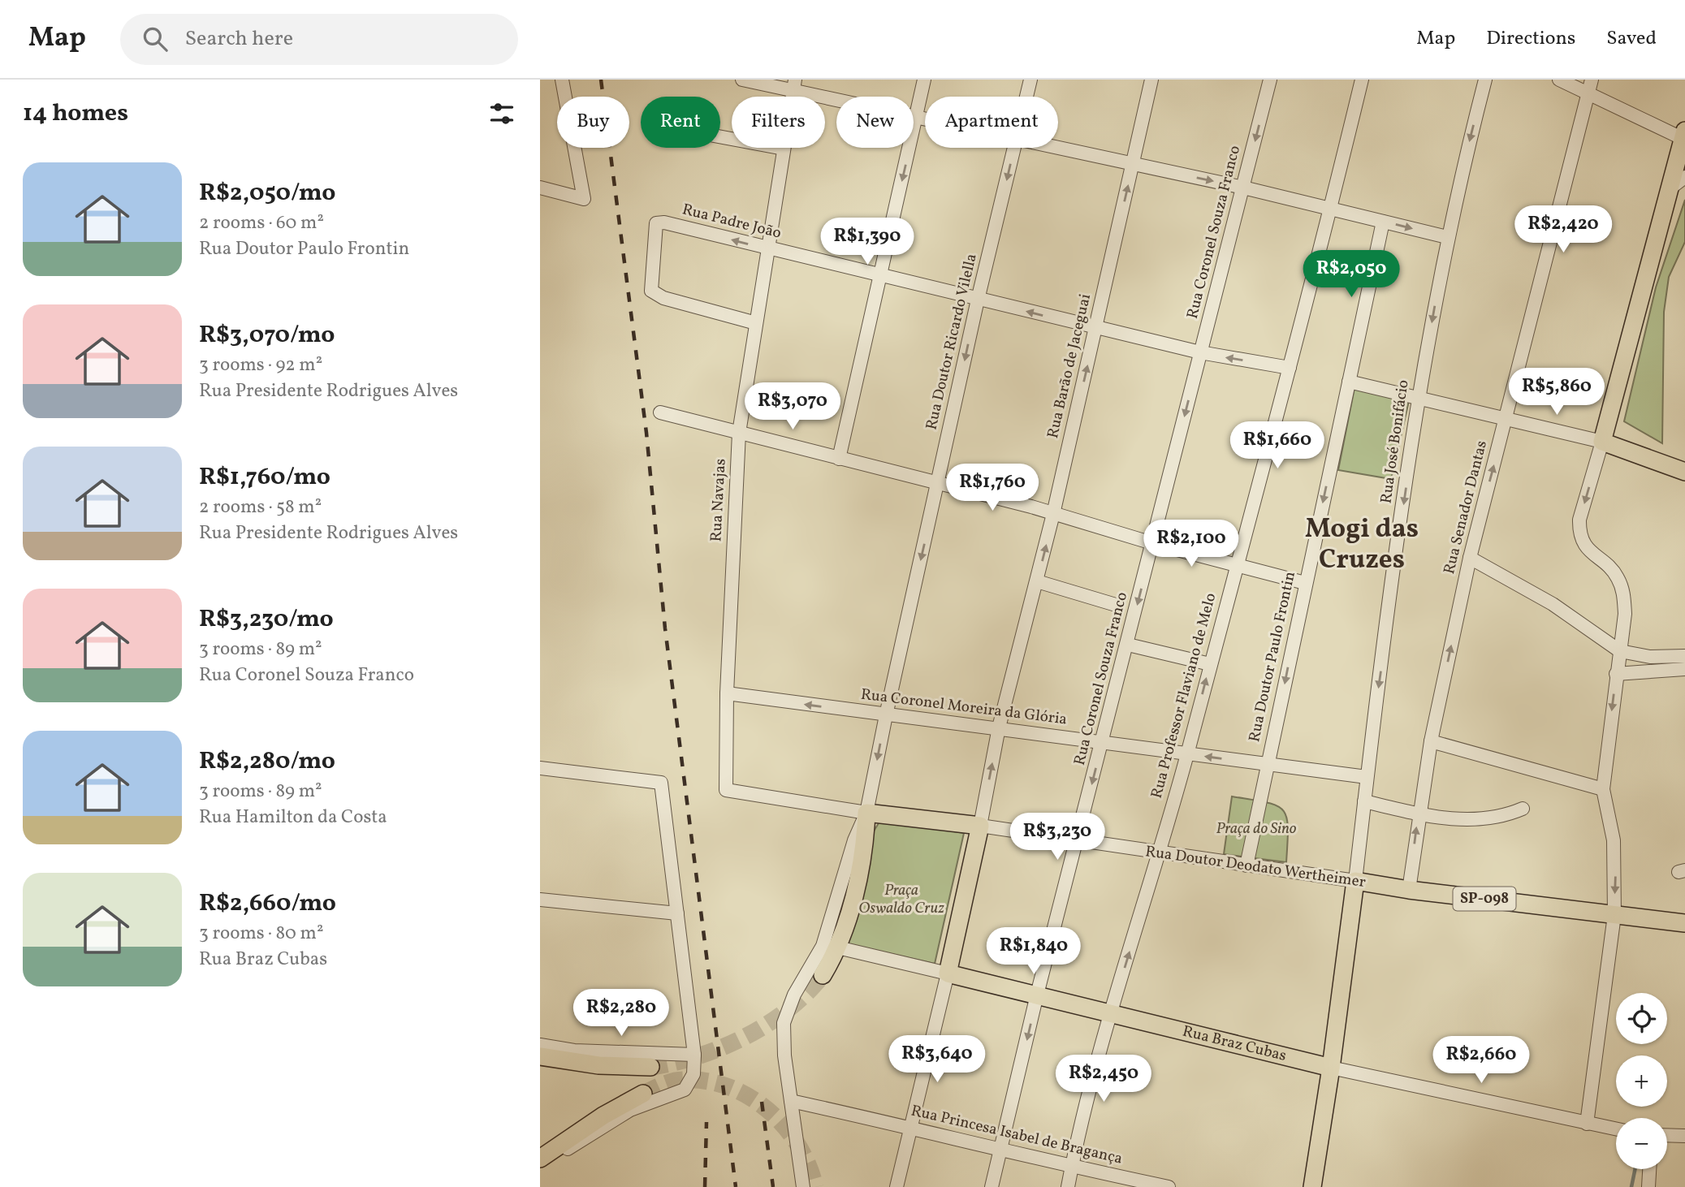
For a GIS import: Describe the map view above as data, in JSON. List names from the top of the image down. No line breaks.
{"streets":{"main road":["Rua Doutor Deodato Wertheimer","SP-098","Rua Braz Cubas"],"street":["Rua Padre João","Rua Coronel Souza Franco","Rua Doutor Ricardo Vilella","Rua Barão de Jaceguai","Rua José Bonifácio","Rua Navajas","Rua Senador Dantas","Rua Doutor Paulo Frontin","Rua Professor Flaviano de Melo","Rua Coronel Moreira da Glória","Rua Princesa Isabel de Bragança"]},"crossings":[["Rua Padre João","Rua Coronel Souza Franco"],["Rua Padre João","Rua Doutor Ricardo Vilella"],["Rua Padre João","Rua Barão de Jaceguai"],["Rua Padre João","Rua Navajas"],["Rua Padre João","Rua Professor Flaviano de Melo"],["Rua Coronel Souza Franco","Rua Coronel Moreira da Glória"],["Rua Coronel Souza Franco","Rua Doutor Deodato Wertheimer"],["Rua Coronel Souza Franco","Rua Braz Cubas"],["Rua Coronel Souza Franco","Rua Princesa Isabel de Bragança"],["Rua Doutor Ricardo Vilella","Rua Coronel Moreira da Glória"],["Rua Doutor Ricardo Vilella","Rua Doutor Deodato Wertheimer"],["Rua Doutor Ricardo Vilella","Rua Princesa Isabel de Bragança"],["Rua Barão de Jaceguai","Rua Coronel Moreira da Glória"],["Rua Barão de Jaceguai","Rua Doutor Deodato Wertheimer"],["Rua José Bonifácio","Rua Coronel Moreira da Glória"],["Rua José Bonifácio","Rua Doutor Deodato Wertheimer"],["Rua Navajas","Rua Coronel Moreira da Glória"],["Rua Navajas","Rua Doutor Deodato Wertheimer"],["Rua Senador Dantas","Rua Doutor Deodato Wertheimer"],["Rua Doutor Paulo Frontin","Rua Coronel Moreira da Glória"],["Rua Doutor Paulo Frontin","Rua Doutor Deodato Wertheimer"],["Rua Professor Flaviano de Melo","Rua Coronel Moreira da Glória"],["Rua Professor Flaviano de Melo","Rua Doutor Deodato Wertheimer"],["Rua Professor Flaviano de Melo","Rua Braz Cubas"],["Rua Professor Flaviano de Melo","Rua Princesa Isabel de Bragança"]],"one_way":["Rua Coronel Souza Franco","Rua Barão de Jaceguai","Rua José Bonifácio","Rua Senador Dantas","Rua Doutor Paulo Frontin","Rua Coronel Moreira da Glória"],"districts":["Mogi das Cruzes"],"parks":["Praça do Sino","Praça Oswaldo Cruz"],"page":{"header":"Map","search":"Search here","nav":["Map","Directions","Saved"],"heading":"14 homes","chip":["Buy","Rent","Filters","New","Apartment"],"list":[{"name":"R$2,050/mo","note":"2 rooms · 60 m² · Rua Doutor Paulo Frontin"},{"name":"R$3,070/mo","note":"3 rooms · 92 m² · Rua Presidente Rodrigues Alves"},{"name":"R$1,760/mo","note":"2 rooms · 58 m² · Rua Presidente Rodrigues Alves"},{"name":"R$3,230/mo","note":"3 rooms · 89 m² · Rua Coronel Souza Franco"},{"name":"R$2,280/mo","note":"3 rooms · 89 m² · Rua Hamilton da Costa"},{"name":"R$2,660/mo","note":"3 rooms · 80 m² · Rua Braz Cubas"}],"price":["R$2,420","R$1,390","R$2,050","R$5,860","R$3,070","R$1,660","R$1,760","R$2,100","R$3,230","R$1,840","R$2,280","R$3,640","R$2,660","R$2,450"],"map_buttons":["+","−"]}}
